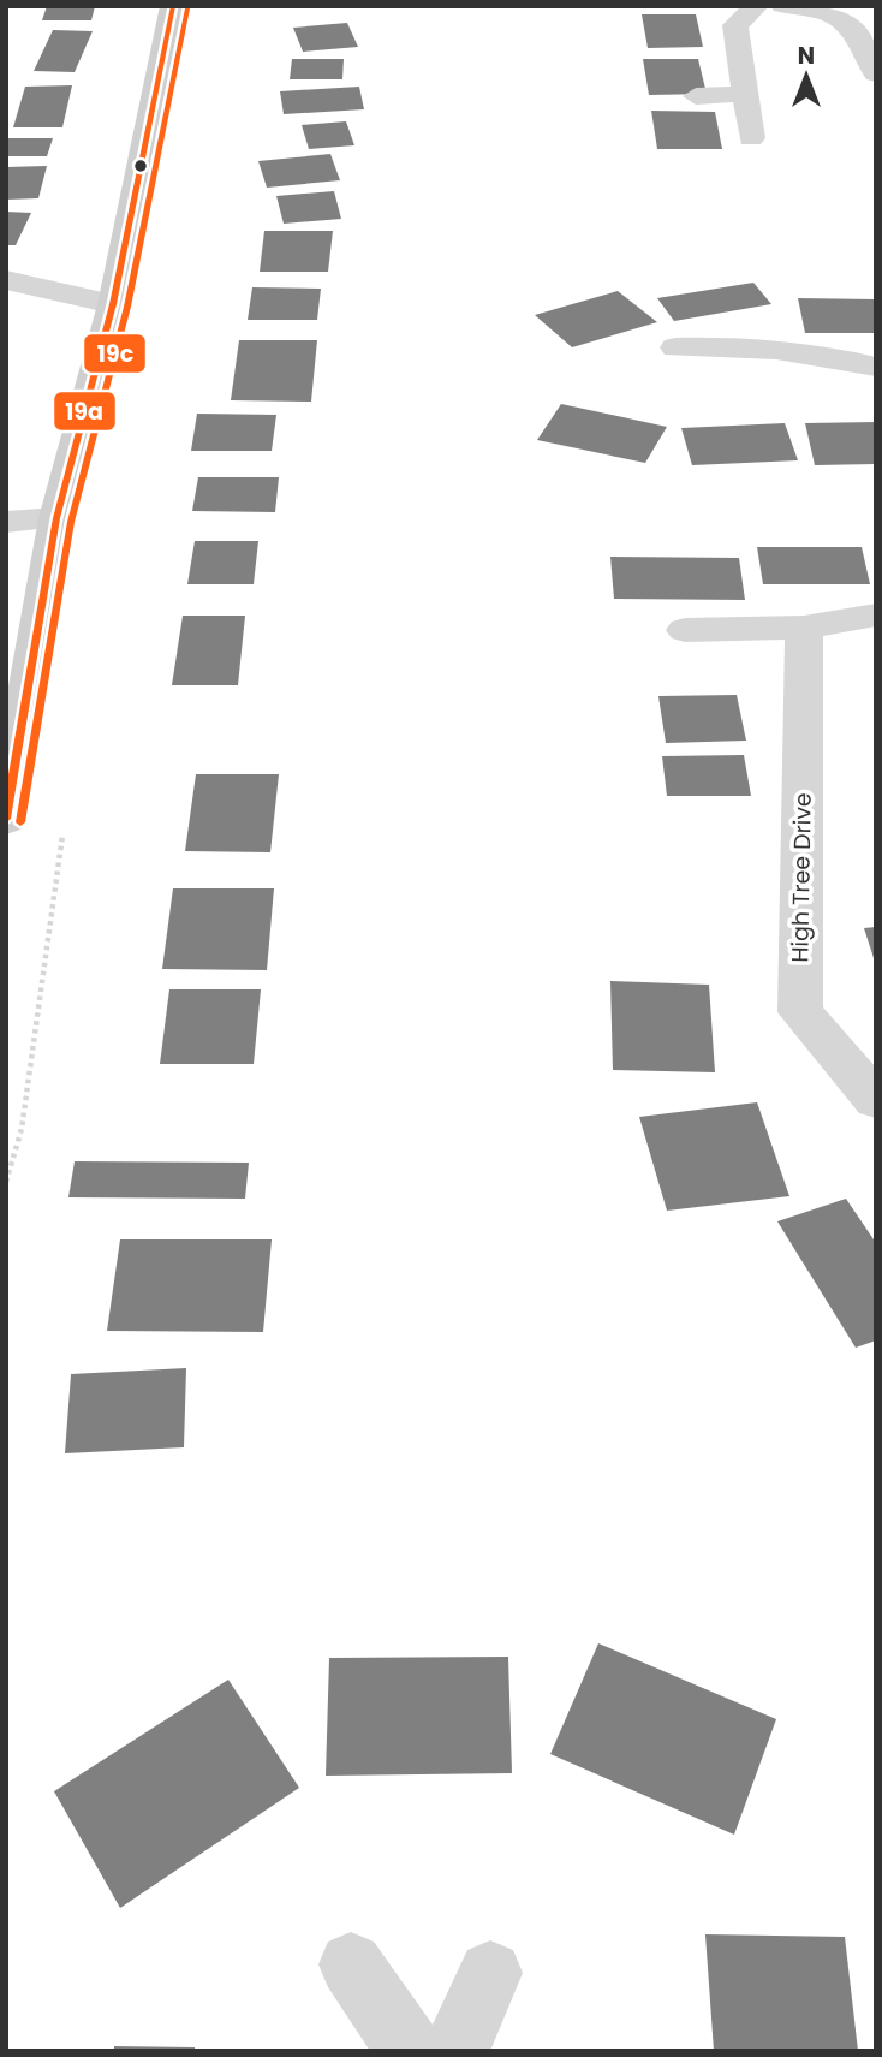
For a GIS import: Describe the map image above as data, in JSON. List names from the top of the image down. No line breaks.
{"streets":{"street":["High Tree Drive"]},"lines":["transit line 19a","transit line 19c"],"north":"top"}
